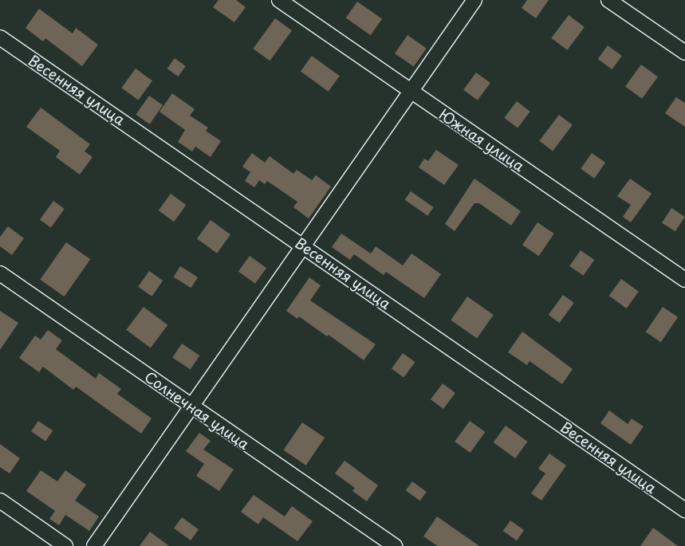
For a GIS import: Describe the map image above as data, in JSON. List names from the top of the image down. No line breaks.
{"streets":{"street":["Весенняя улица","Южная улица","Солнечная улица"]}}
